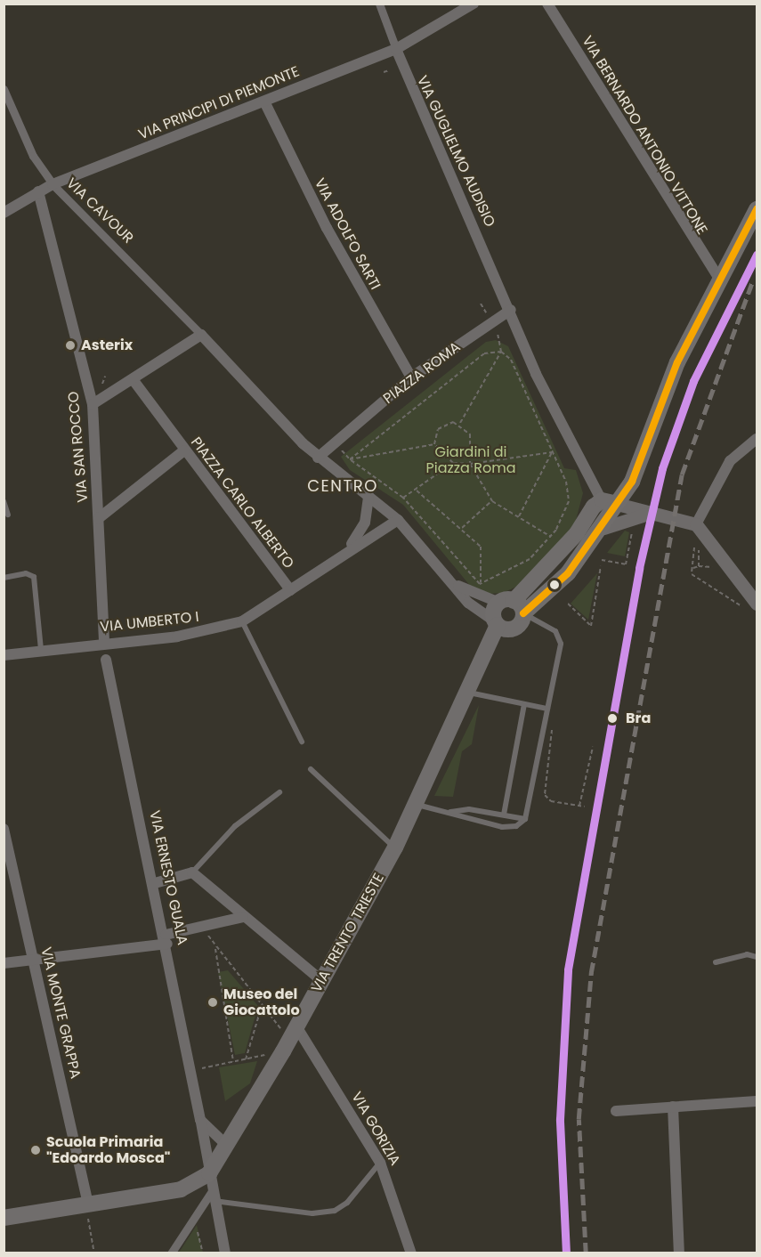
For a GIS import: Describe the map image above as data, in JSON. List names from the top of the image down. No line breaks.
{"streets":{"main road":["VIA TRENTO TRIESTE"],"street":["VIA PRINCIPI DI PIEMONTE","VIA BERNARDO ANTONIO VITTONE","VIA GUGLIELMO AUDISIO","VIA CAVOUR","VIA ADOLFO SARTI","PIAZZA ROMA","VIA SAN ROCCO","PIAZZA CARLO ALBERTO","VIA UMBERTO I","VIA ERNESTO GUALA","VIA MONTE GRAPPA","VIA GORIZIA"]},"crossings":[["VIA PRINCIPI DI PIEMONTE","VIA GUGLIELMO AUDISIO"],["VIA PRINCIPI DI PIEMONTE","VIA CAVOUR"],["VIA PRINCIPI DI PIEMONTE","VIA ADOLFO SARTI"],["VIA PRINCIPI DI PIEMONTE","VIA SAN ROCCO"],["VIA GUGLIELMO AUDISIO","PIAZZA ROMA"],["VIA ADOLFO SARTI","PIAZZA ROMA"],["VIA SAN ROCCO","VIA UMBERTO I"],["VIA SAN ROCCO","VIA ERNESTO GUALA"],["PIAZZA CARLO ALBERTO","VIA UMBERTO I"],["VIA UMBERTO I","VIA ERNESTO GUALA"],["VIA ERNESTO GUALA","VIA TRENTO TRIESTE"],["VIA TRENTO TRIESTE","VIA GORIZIA"]],"districts":["CENTRO"],"parks":["Giardini di Piazza Roma"],"places":["Asterix","Bra","Museo del Giocattolo","Scuola Primaria \"Edoardo Mosca\""]}
